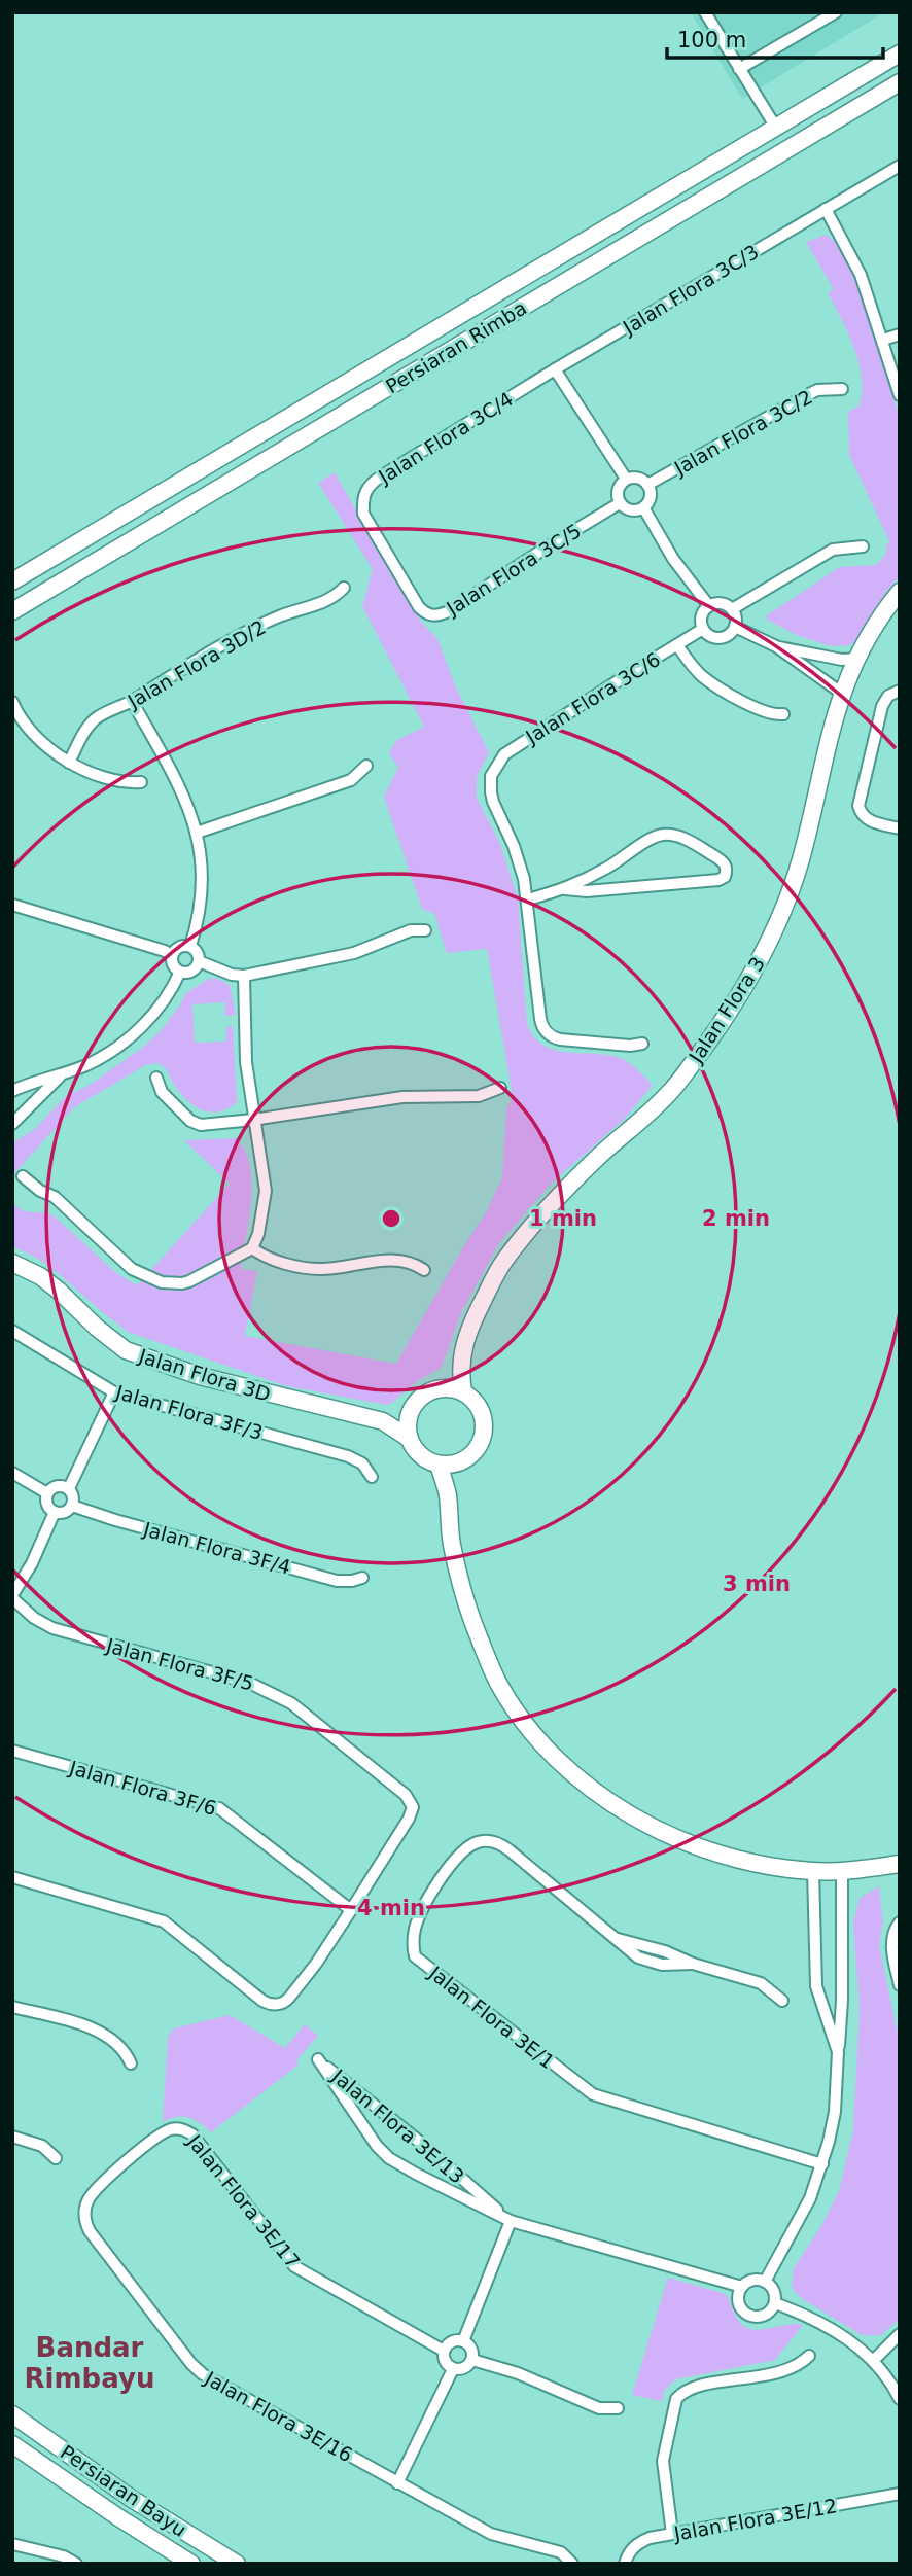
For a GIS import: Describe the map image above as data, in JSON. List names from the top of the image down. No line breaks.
{"streets":{"street":["Jalan Flora 3C/3","Persiaran Rimba","Jalan Flora 3C/2","Jalan Flora 3C/4","Jalan Flora 3C/5","Jalan Flora 3D/2","Jalan Flora 3C/6","Jalan Flora 3","Jalan Flora 3D","Jalan Flora 3F/3","Jalan Flora 3F/4","Jalan Flora 3F/5","Jalan Flora 3F/6","Jalan Flora 3E/1","Jalan Flora 3E/13","Jalan Flora 3E/17","Jalan Flora 3E/16","Persiaran Bayu","Jalan Flora 3E/12"]},"crossings":[["Jalan Flora 3C/3","Jalan Flora 3C/4"],["Jalan Flora 3C/2","Jalan Flora 3C/5"],["Jalan Flora 3C/4","Jalan Flora 3C/5"],["Jalan Flora 3","Jalan Flora 3D"],["Jalan Flora 3F/5","Jalan Flora 3F/6"],["Jalan Flora 3E/17","Jalan Flora 3E/16"]],"districts":["Bandar Rimbayu"],"scale_bar":"100 m","rings":["1 min","2 min","3 min","4 min"]}
